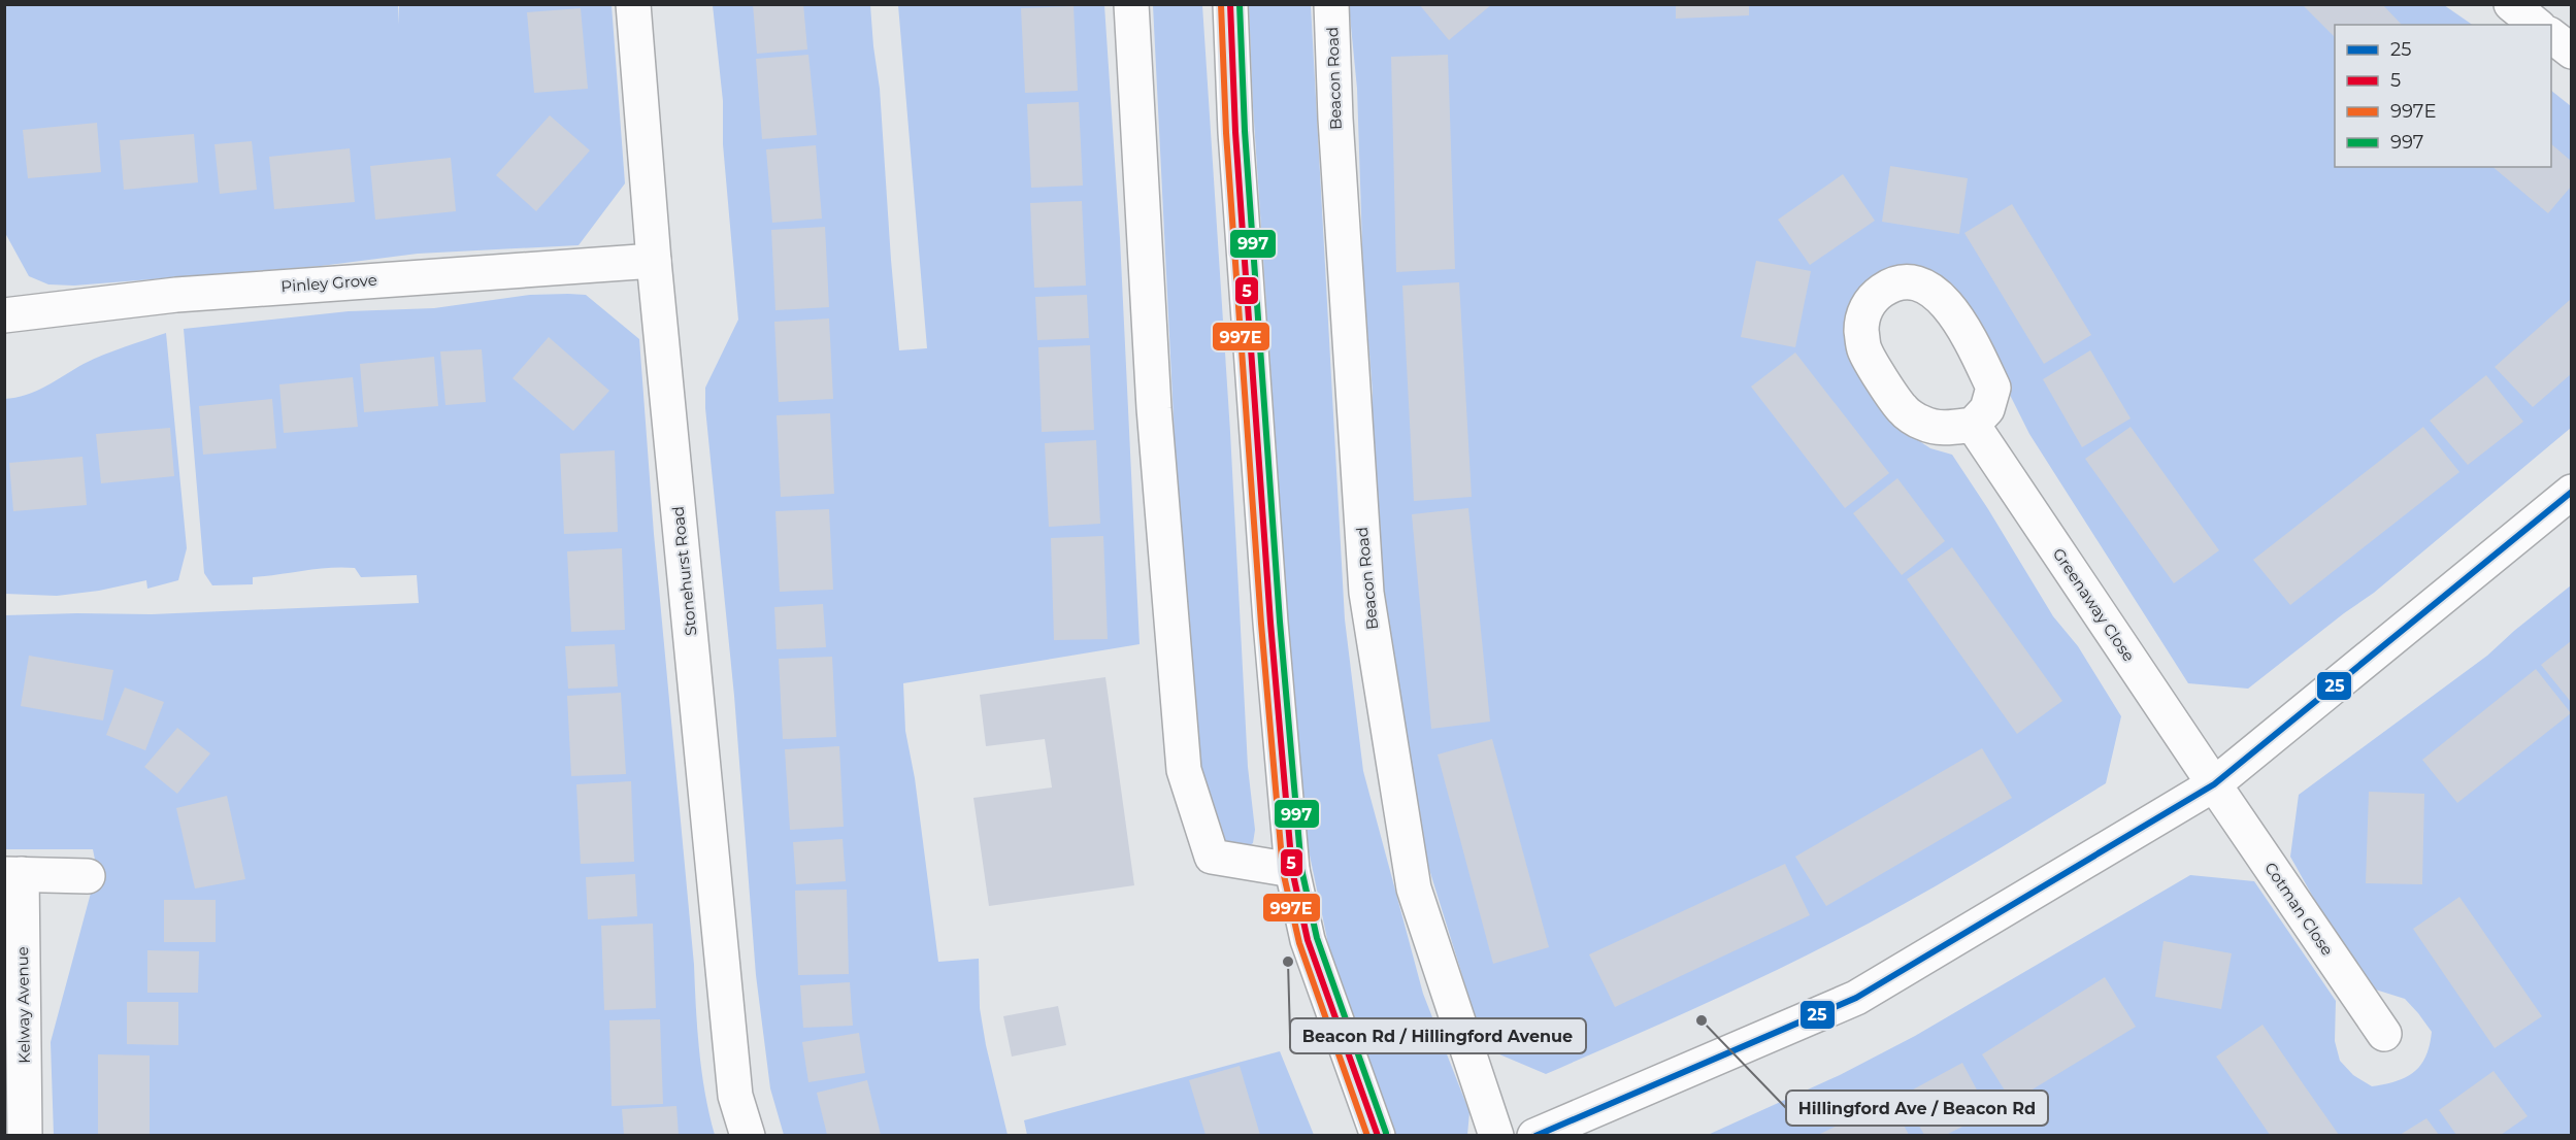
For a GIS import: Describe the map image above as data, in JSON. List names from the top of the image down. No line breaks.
{"streets":{"street":["Beacon Road","Pinley Grove","Stonehurst Road","Greenaway Close","Cotman Close","Kelway Avenue"]},"crossings":[["Pinley Grove","Stonehurst Road"],["Greenaway Close","Cotman Close"]],"places":["Beacon Rd / Hillingford Avenue","Hillingford Ave / Beacon Rd"],"lines":["transit line 5","transit line 997E","transit line 997","transit line 25"],"legend":["25","5","997E","997"]}
